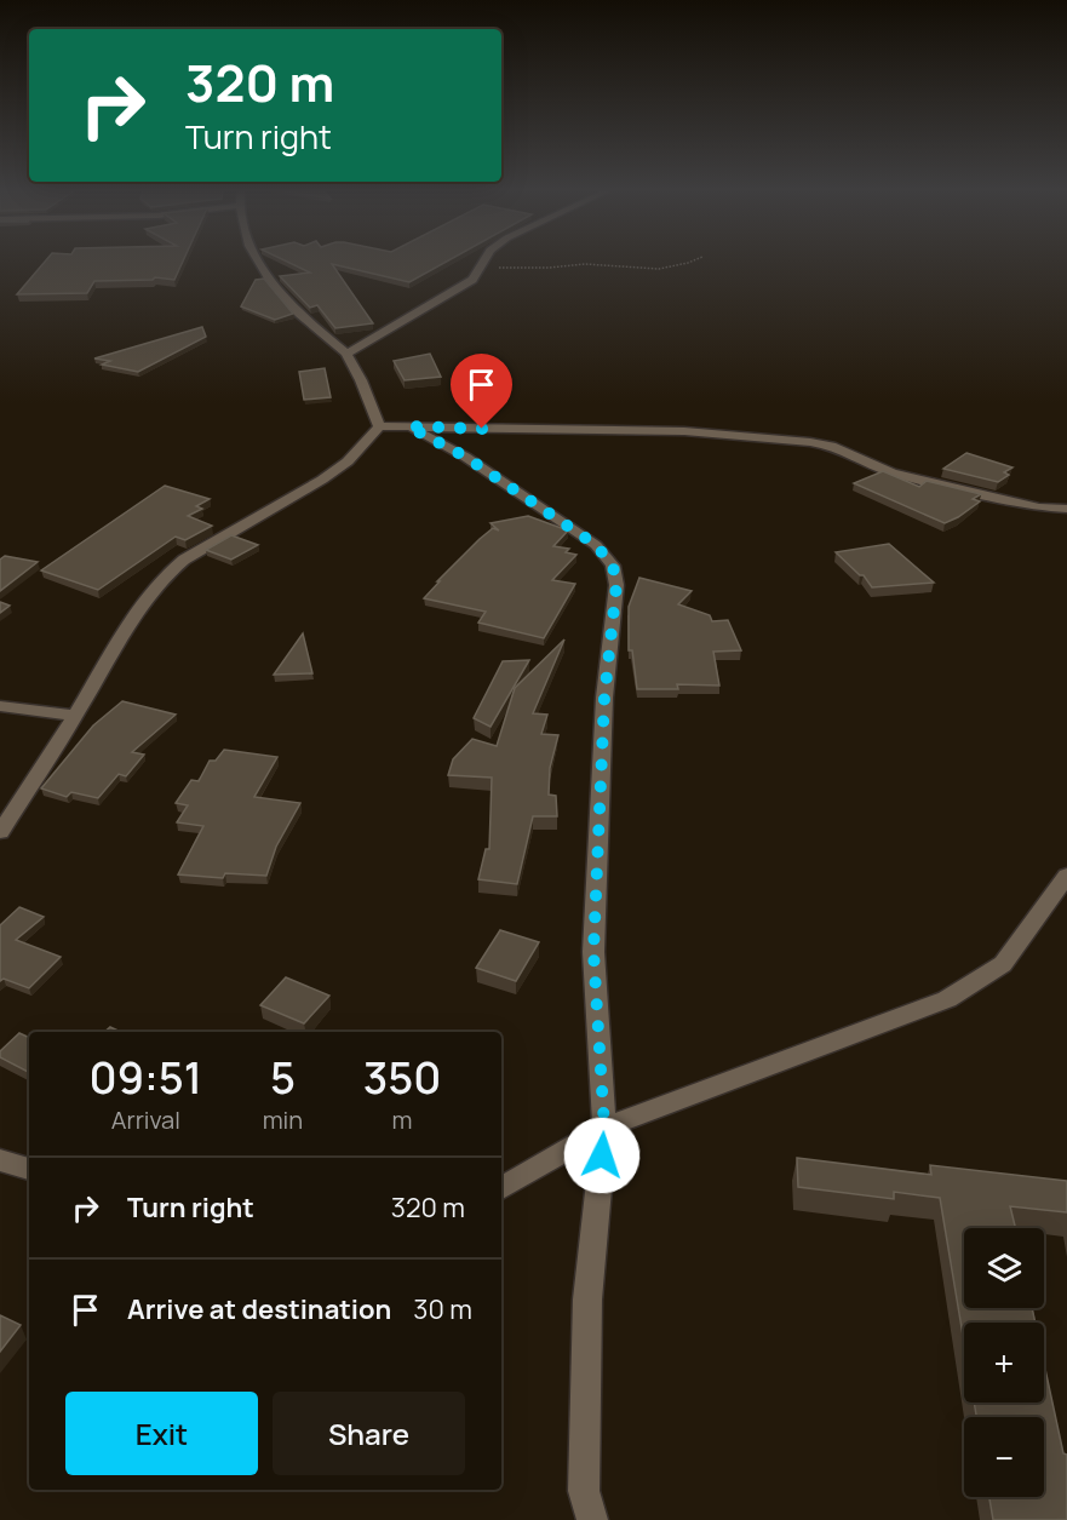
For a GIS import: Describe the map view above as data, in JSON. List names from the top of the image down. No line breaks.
{"page":{"turn":["320 m","Turn right"],"eta":["09:51","Arrival","5","min","350","m"],"list":[{"name":"Turn right","value":"320 m"},{"name":"Arrive at destination","value":"30 m"}],"map_buttons":["+","−"],"buttons":["Exit","Share"]}}
